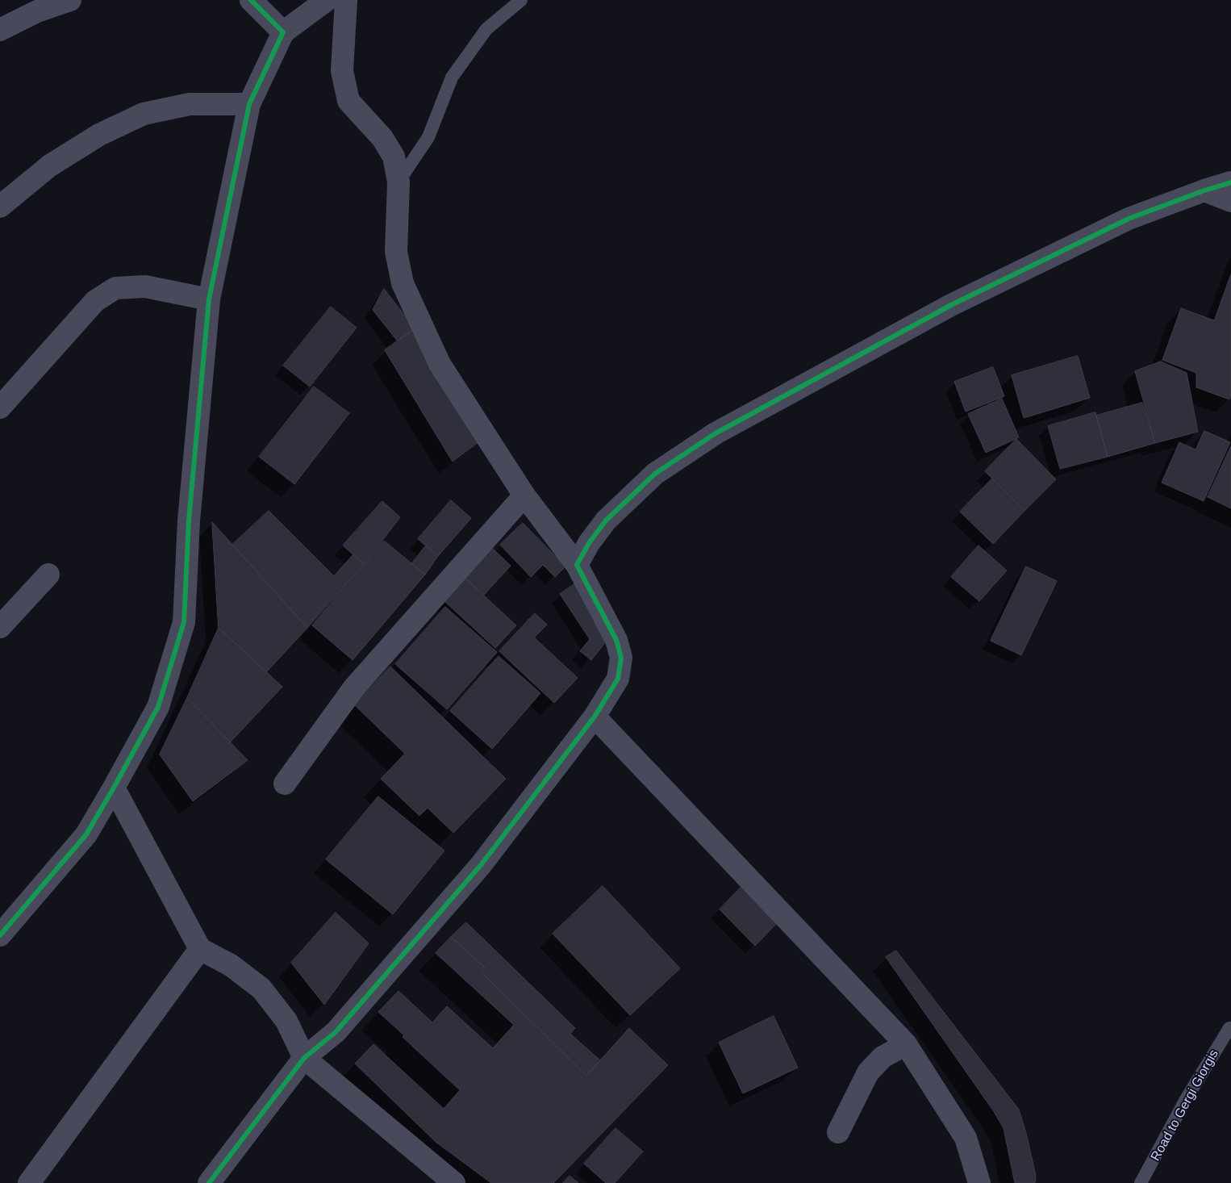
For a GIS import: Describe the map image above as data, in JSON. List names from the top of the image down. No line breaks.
{"streets":{"lane":["Road to Gergi Giorgis"]}}
